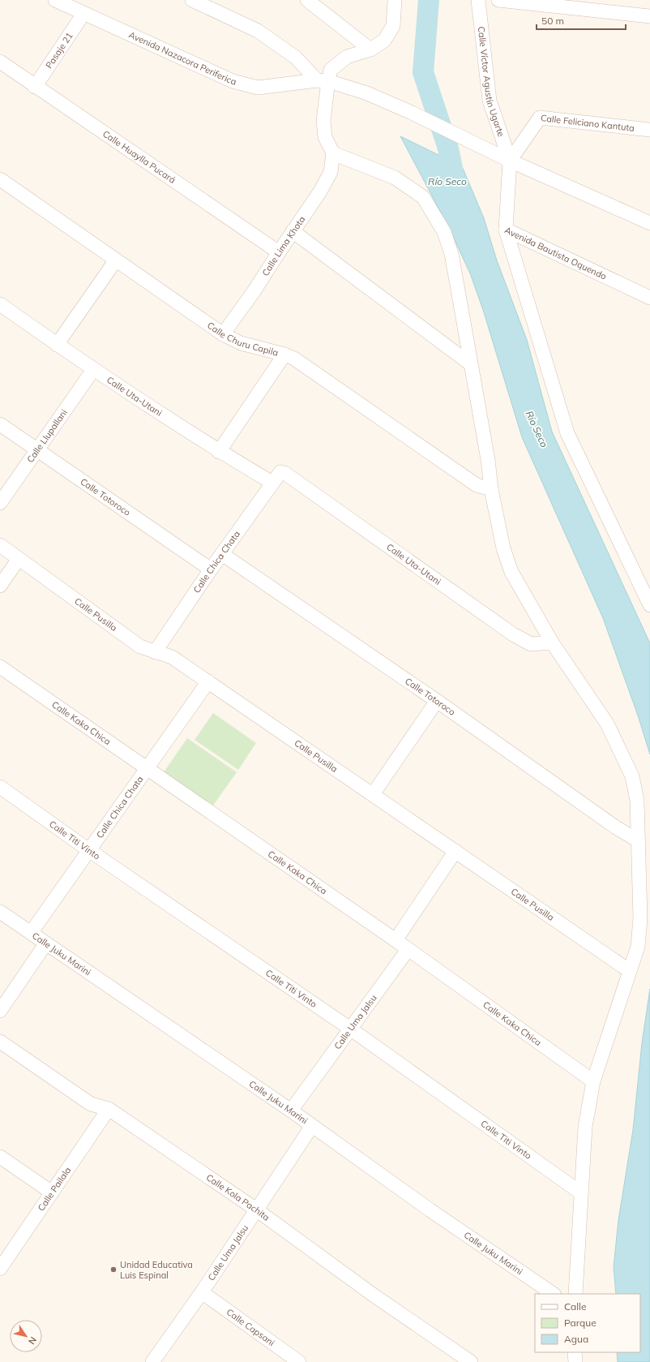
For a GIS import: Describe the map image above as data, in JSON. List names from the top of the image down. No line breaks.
{"streets":{"street":["Pasaje 21","Avenida Nazacora Periferica","Calle Víctor Agustín Ugarte","Calle Feliciano Kantuta","Calle Huaylla Pucará","Calle Lima Khota","Avenida Bautista Oquendo","Calle Churu Capila","Calle Uta-Utani","Calle Llupallani","Calle Totoroco","Calle Chica Chata","Calle Pusilla","Calle Kaka Chica","Calle Titi Vinto","Calle Juku Marini","Calle Uma Jalsu","Calle Pailala","Calle Kola Pachita","Calle Capsani"]},"crossings":[["Pasaje 21","Avenida Nazacora Periferica"],["Pasaje 21","Calle Huaylla Pucará"],["Avenida Nazacora Periferica","Calle Víctor Agustín Ugarte"],["Avenida Nazacora Periferica","Calle Feliciano Kantuta"],["Avenida Nazacora Periferica","Avenida Bautista Oquendo"],["Calle Víctor Agustín Ugarte","Calle Feliciano Kantuta"],["Calle Víctor Agustín Ugarte","Avenida Bautista Oquendo"],["Calle Feliciano Kantuta","Avenida Bautista Oquendo"],["Calle Huaylla Pucará","Calle Lima Khota"],["Calle Lima Khota","Calle Churu Capila"],["Calle Uta-Utani","Calle Llupallani"],["Calle Uta-Utani","Calle Chica Chata"],["Calle Llupallani","Calle Totoroco"],["Calle Totoroco","Calle Chica Chata"],["Calle Chica Chata","Calle Pusilla"],["Calle Chica Chata","Calle Kaka Chica"],["Calle Chica Chata","Calle Titi Vinto"],["Calle Chica Chata","Calle Juku Marini"],["Calle Kaka Chica","Calle Uma Jalsu"],["Calle Titi Vinto","Calle Uma Jalsu"],["Calle Juku Marini","Calle Uma Jalsu"],["Calle Uma Jalsu","Calle Kola Pachita"],["Calle Uma Jalsu","Calle Capsani"],["Calle Pailala","Calle Kola Pachita"]],"water":["Río Seco"],"places":["Unidad Educativa Luis Espinal"],"legend":["Calle","Parque","Agua"],"scale_bar":"50 m","north":"bottom right"}
